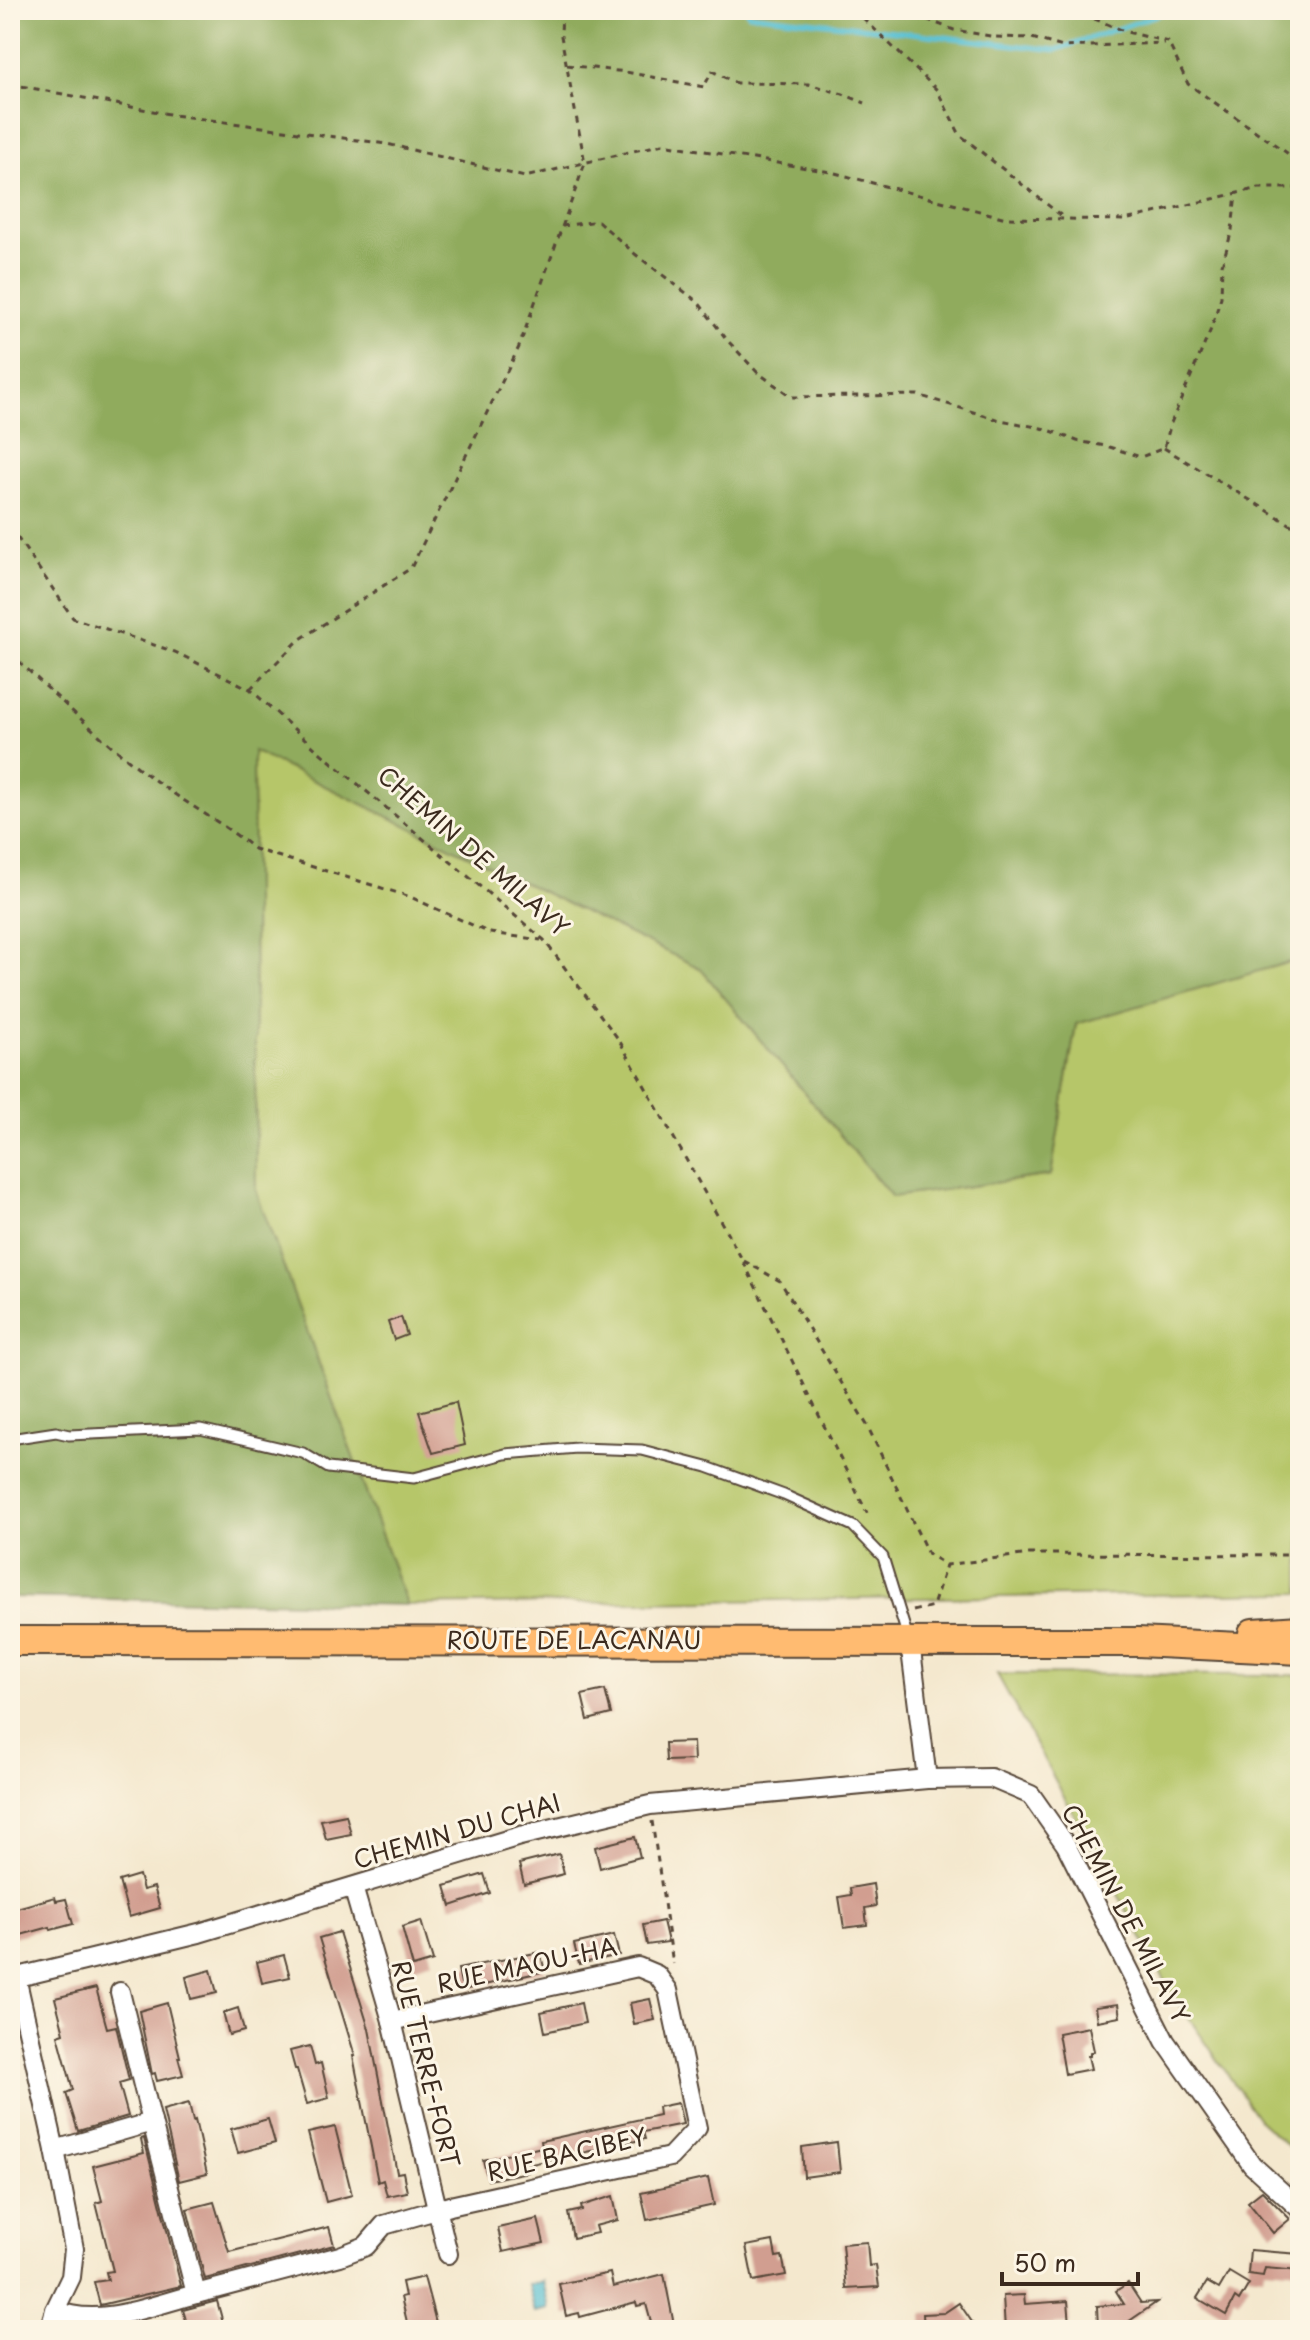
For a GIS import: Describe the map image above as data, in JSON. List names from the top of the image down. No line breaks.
{"streets":{"main road":["ROUTE DE LACANAU"],"street":["CHEMIN DE MILAVY","CHEMIN DU CHAI","RUE MAOU-HA","RUE TERRE-FORT","RUE BACIBEY"]},"crossings":[["CHEMIN DE MILAVY","CHEMIN DU CHAI"],["CHEMIN DU CHAI","RUE TERRE-FORT"],["RUE MAOU-HA","RUE TERRE-FORT"],["RUE MAOU-HA","RUE BACIBEY"],["RUE TERRE-FORT","RUE BACIBEY"]],"scale_bar":"50 m"}
